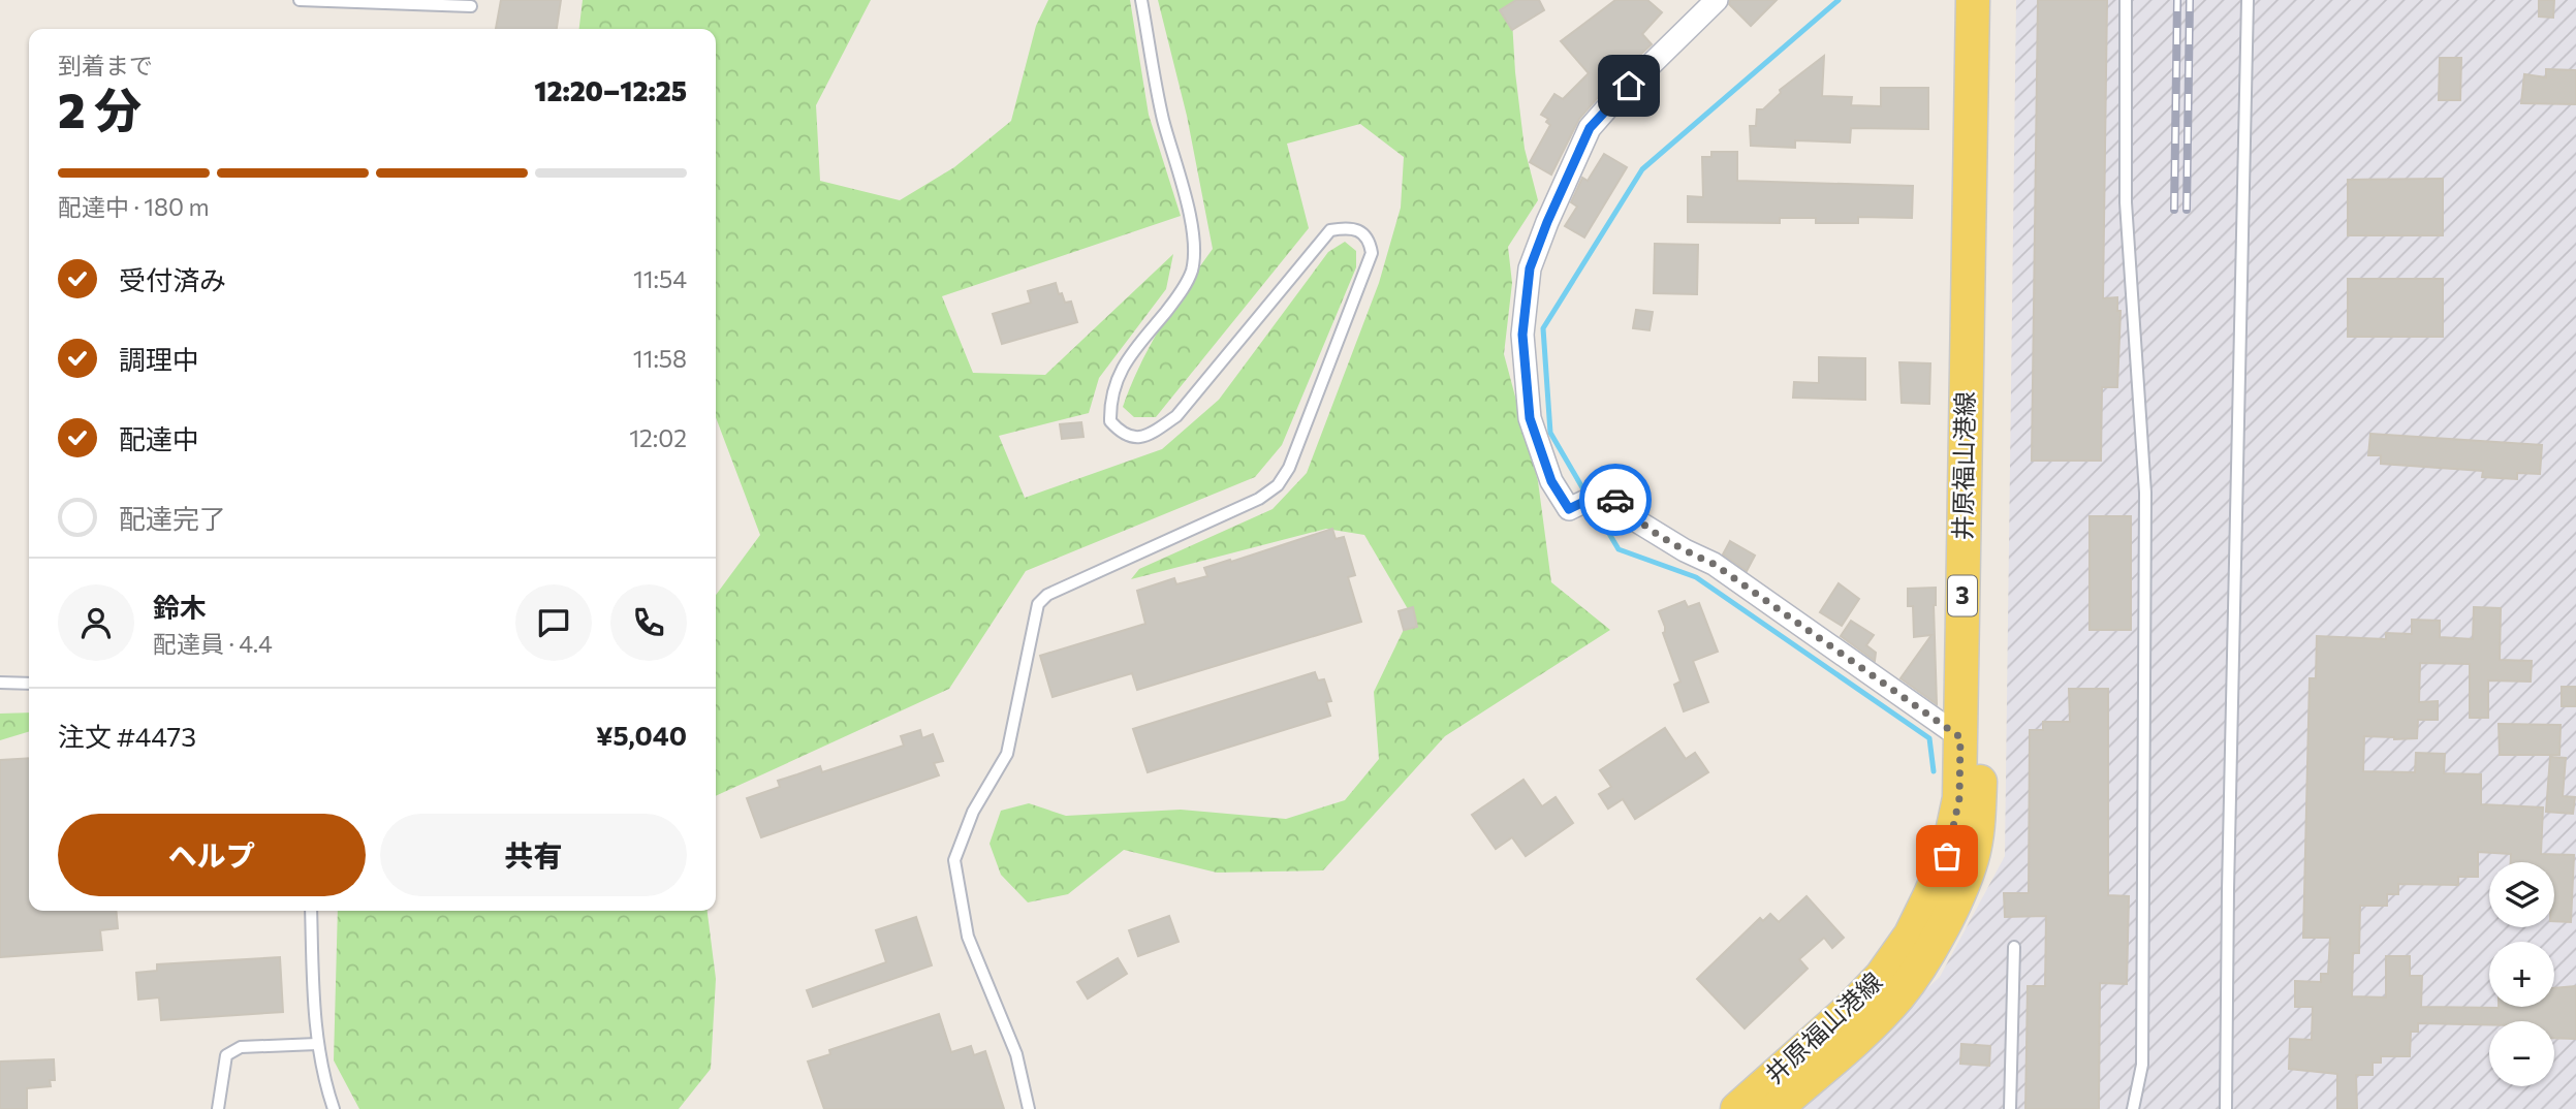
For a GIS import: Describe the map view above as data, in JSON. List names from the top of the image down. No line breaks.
{"streets":{"main road":["井原福山港線","3"]},"page":{"heading":["2 分","到着まで","12:20–12:25"],"panel":["鈴木","配達員 · 4.4","注文 #4473","¥5,040"],"bar":"配達中 · 180 m","list":[["受付済み","11:54"],["調理中","11:58"],["配達中","12:02"],"配達完了"],"buttons":["ヘルプ","共有"],"map_buttons":["+","−"]}}
